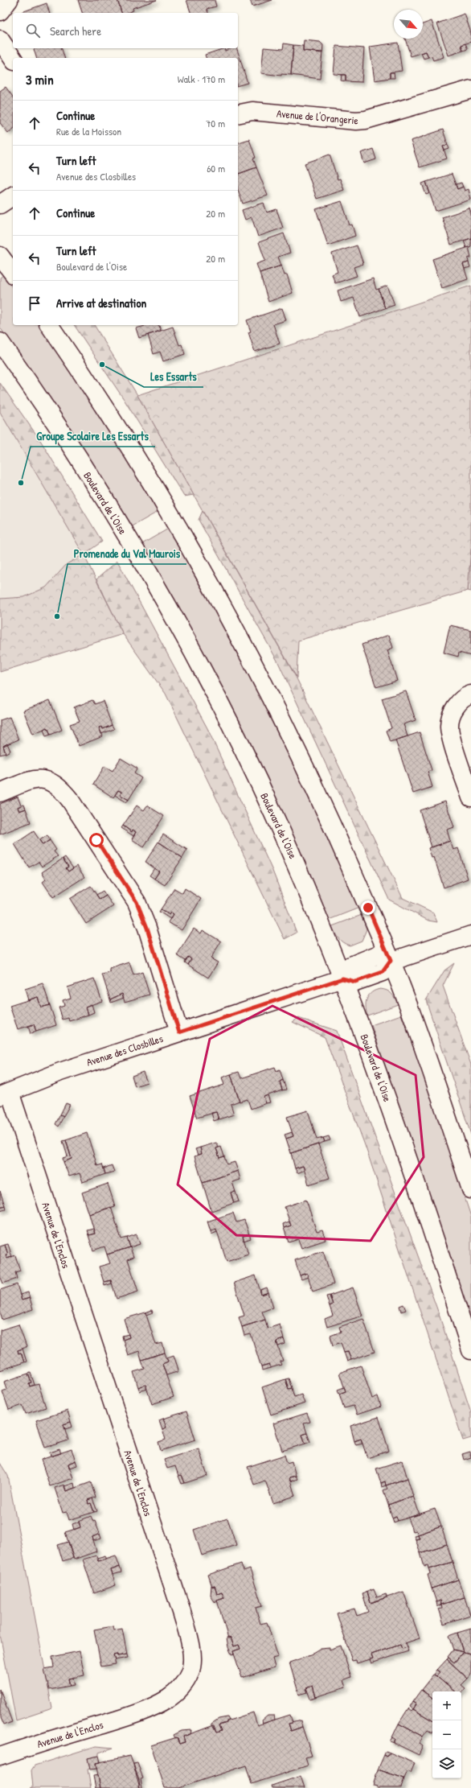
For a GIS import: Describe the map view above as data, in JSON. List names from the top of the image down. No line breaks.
{"streets":{"main road":["Avenue de l'Orangerie","Boulevard de l'Oise","Avenue des Closbilles","Avenue de l'Enclos"]},"crossings":[["Boulevard de l'Oise","Avenue des Closbilles"],["Avenue des Closbilles","Avenue de l'Enclos"]],"places":["Les Essarts","Groupe Scolaire Les Essarts","Promenade du Val Maurois"],"north":"bottom right","page":{"search":"Search here","heading":["3 min","Walk · 170 m"],"list":[["Continue","Rue de la Moisson","70 m"],["Turn left","Avenue des Closbilles","60 m"],["Continue","20 m"],["Turn left","Boulevard de l'Oise","20 m"],"Arrive at destination"],"map_buttons":["+","−"]}}
